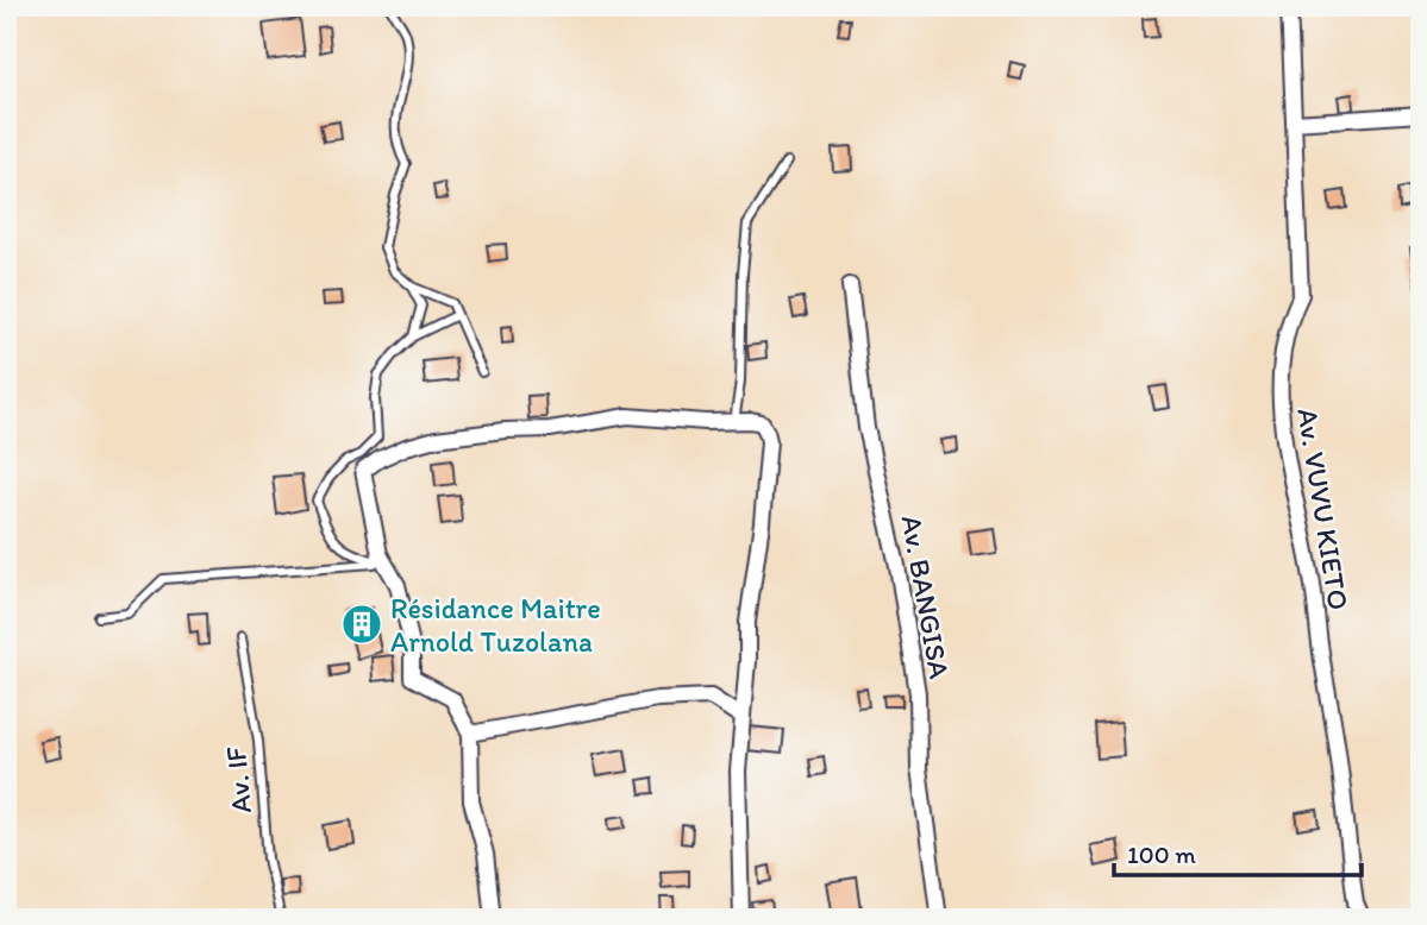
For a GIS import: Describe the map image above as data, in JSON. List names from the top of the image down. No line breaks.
{"streets":{"street":["Av. VUVU KIETO","Av. BANGISA"],"lane":["Av. IF"]},"places":{"building":["Résidance Maitre Arnold Tuzolana"]},"scale_bar":"100 m"}
